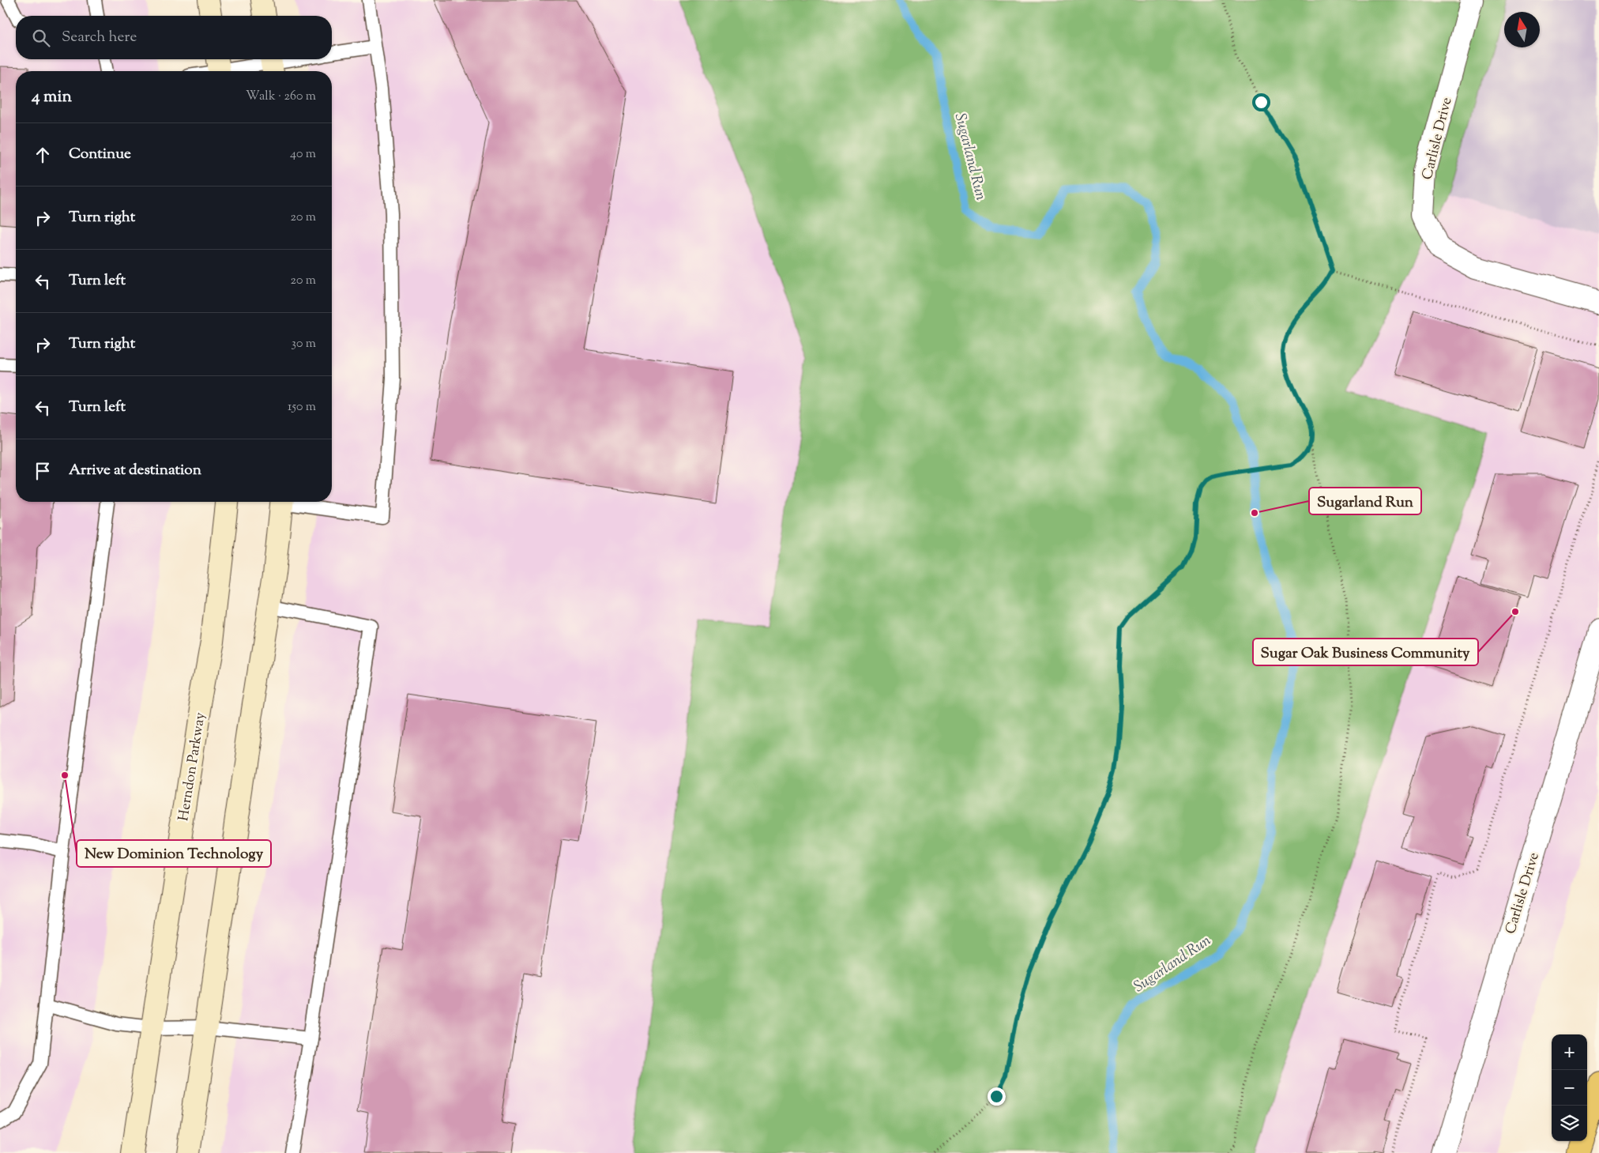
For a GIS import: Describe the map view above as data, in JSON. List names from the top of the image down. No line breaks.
{"streets":{"main road":["Herndon Parkway"],"street":["Carlisle Drive"]},"water":["Sugarland Run"],"places":["Sugarland Run","Sugar Oak Business Community","New Dominion Technology"],"north":"top","page":{"search":"Search here","heading":["4 min","Walk · 260 m"],"list":[["Continue","40 m"],["Turn right","20 m"],["Turn left","20 m"],["Turn right","30 m"],["Turn left","150 m"],"Arrive at destination"],"map_buttons":["+","−"]}}
